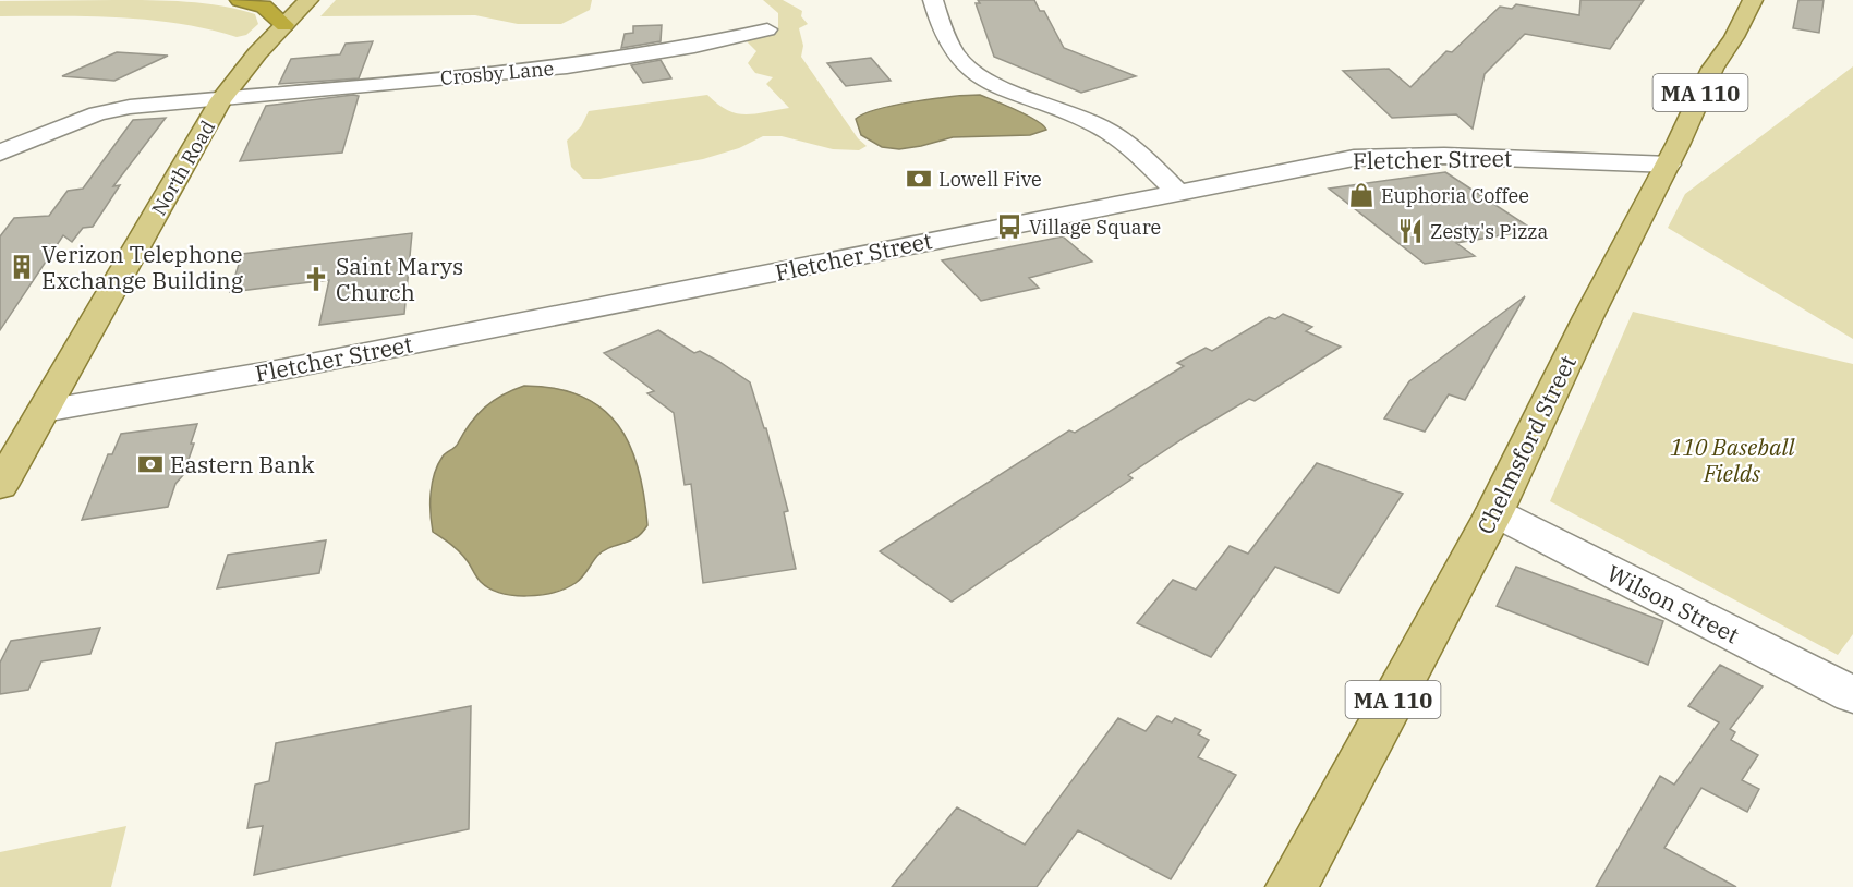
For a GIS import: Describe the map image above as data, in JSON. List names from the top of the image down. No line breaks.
{"streets":{"main road":["MA 110","North Road","Chelmsford Street"],"street":["Crosby Lane","Fletcher Street","Wilson Street"]},"crossings":[["Crosby Lane","North Road"],["Fletcher Street","North Road"],["Fletcher Street","Chelmsford Street"],["Chelmsford Street","Wilson Street"]],"parks":["110 Baseball Fields"],"places":{"bank":["Lowell Five","Eastern Bank"],"shop":["Euphoria Coffee"],"bus stop":["Village Square"],"restaurant":["Zesty's Pizza"],"building":["Verizon Telephone Exchange Building"],"church":["Saint Marys Church"]}}
